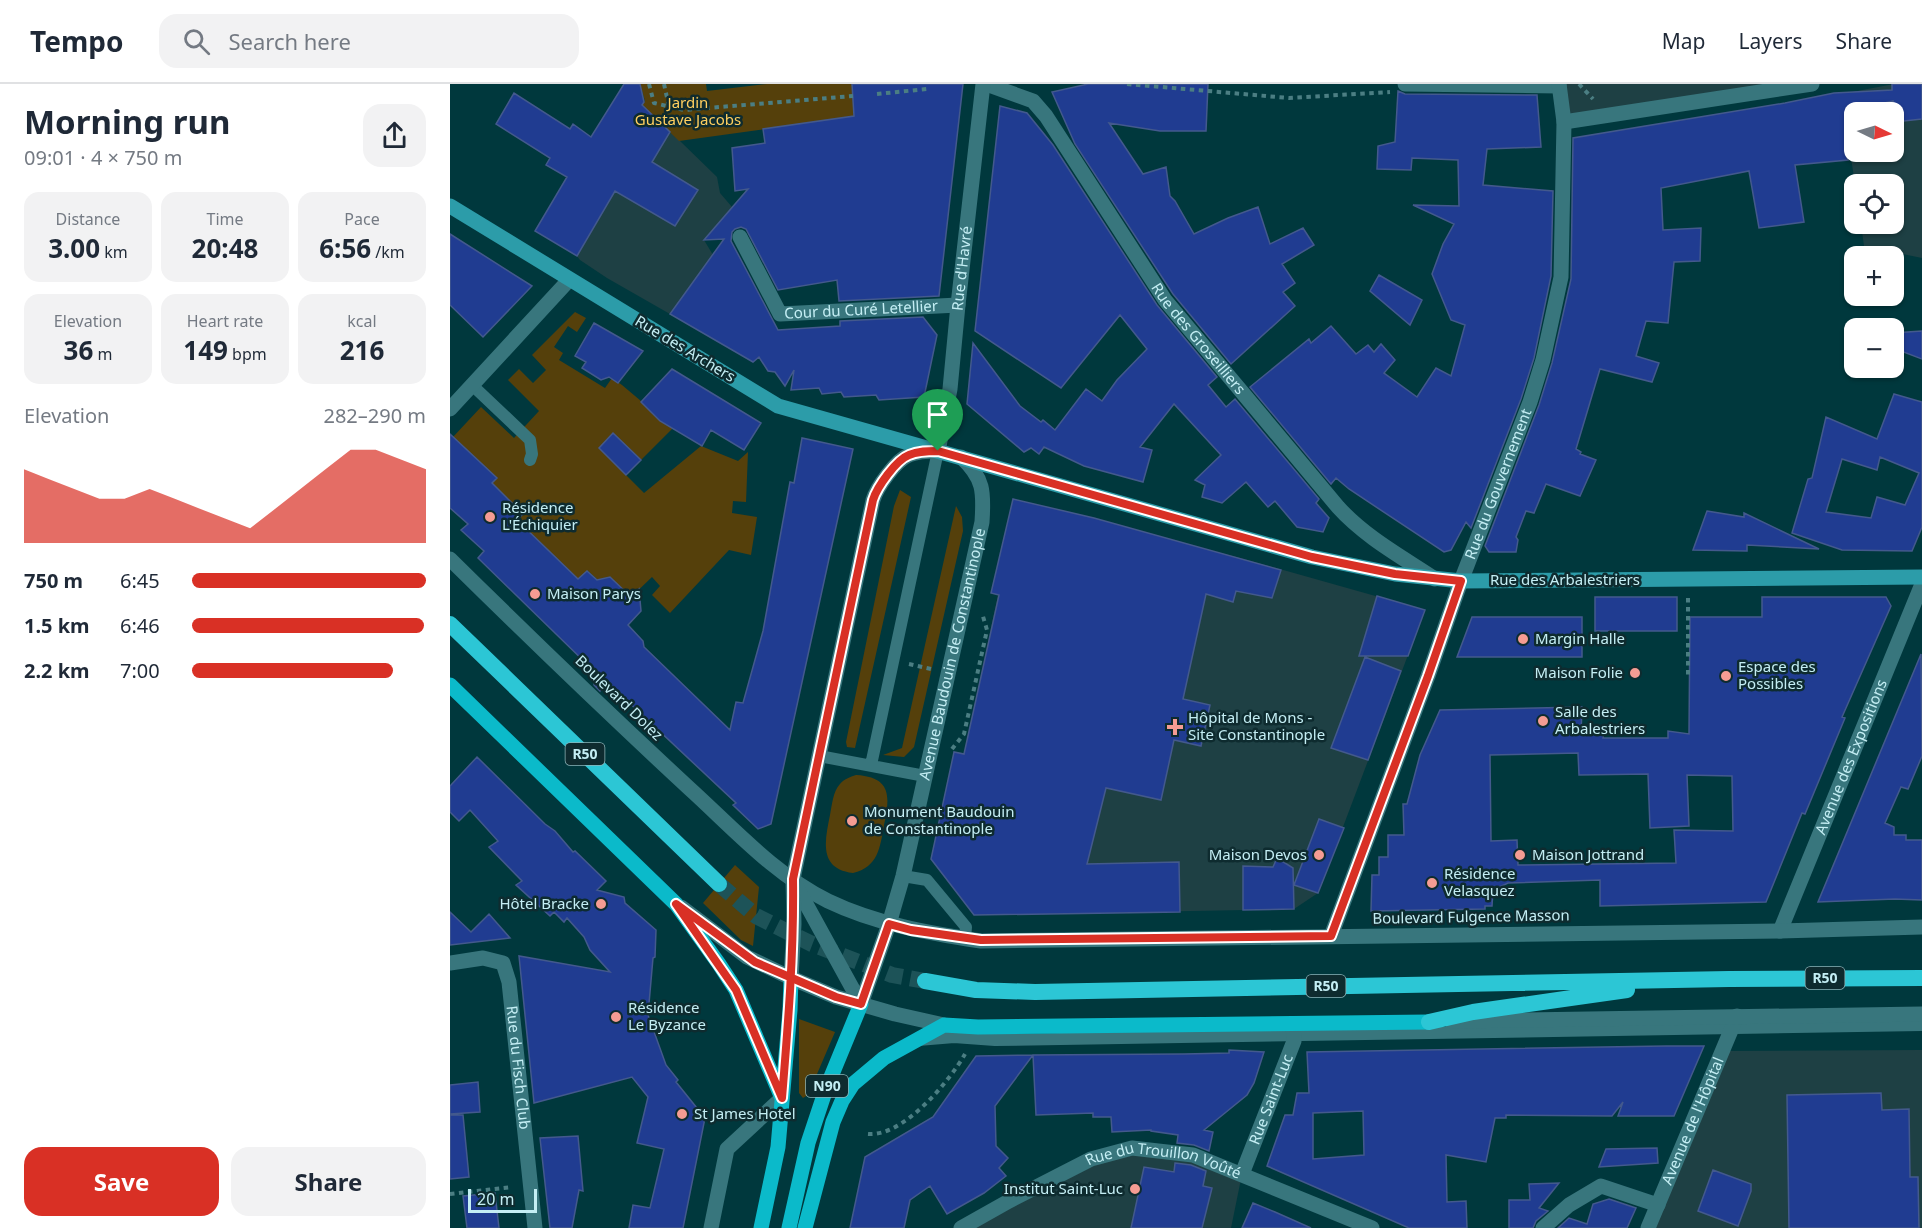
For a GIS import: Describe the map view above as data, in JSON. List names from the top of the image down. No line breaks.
{"streets":{"highway":["R50"],"main road":["Rue des Archers","Rue des Arbalestriers","N90"],"street":["Rue d'Havré","Cour du Curé Letellier","Rue des Groseilliers","Rue du Gouvernement","Avenue Baudouin de Constantinople","Boulevard Dolez","Avenue des Expositions","Boulevard Fulgence Masson","Rue du Fisch Club","Rue Saint-Luc","Avenue de l'Hôpital","Rue du Trouillon Voûté"]},"crossings":[["Rue d'Havré","Cour du Curé Letellier"],["Rue d'Havré","Rue des Groseilliers"],["Rue d'Havré","Rue des Archers"],["Rue d'Havré","Rue des Arbalestriers"],["Rue des Groseilliers","Rue des Arbalestriers"],["Rue des Archers","Rue des Arbalestriers"],["Rue du Gouvernement","Rue des Arbalestriers"],["Rue du Gouvernement","Boulevard Fulgence Masson"],["Rue des Arbalestriers","Avenue Baudouin de Constantinople"],["Avenue Baudouin de Constantinople","Boulevard Fulgence Masson"],["Avenue Baudouin de Constantinople","N90"],["Boulevard Dolez","Boulevard Fulgence Masson"],["Avenue des Expositions","Boulevard Fulgence Masson"],["Rue Saint-Luc","Rue du Trouillon Voûté"]],"parks":["Jardin Gustave Jacobs"],"places":{"other":["Résidence L'Échiquier","Maison Parys","Margin Halle","Maison Folie","Espace des Possibles","Salle des Arbalestriers","Monument Baudouin de Constantinople","Maison Devos","Maison Jottrand","Résidence Velasquez","Hôtel Bracke","Résidence Le Byzance","St James Hotel","Institut Saint-Luc"],"health":["Hôpital de Mons - Site Constantinople"]},"scale_bar":"20 m","north":"right","page":{"header":"Tempo","search":"Search here","nav":["Map","Layers","Share"],"heading":["Morning run","09:01 · 4 × 750 m"],"map_buttons":["+","−"],"stats":[["Distance","3.00 km"],["Time","20:48"],["Pace","6:56 /km"],["Elevation","36 m"],["Heart rate","149 bpm"],["kcal","216"]],"chart":["Elevation","282–290 m"],"list":[{"name":"750 m","note":"6:45"},{"name":"1.5 km","note":"6:46"},{"name":"2.2 km","note":"7:00"}],"buttons":["Save","Share"],"scale":"20 m"}}
